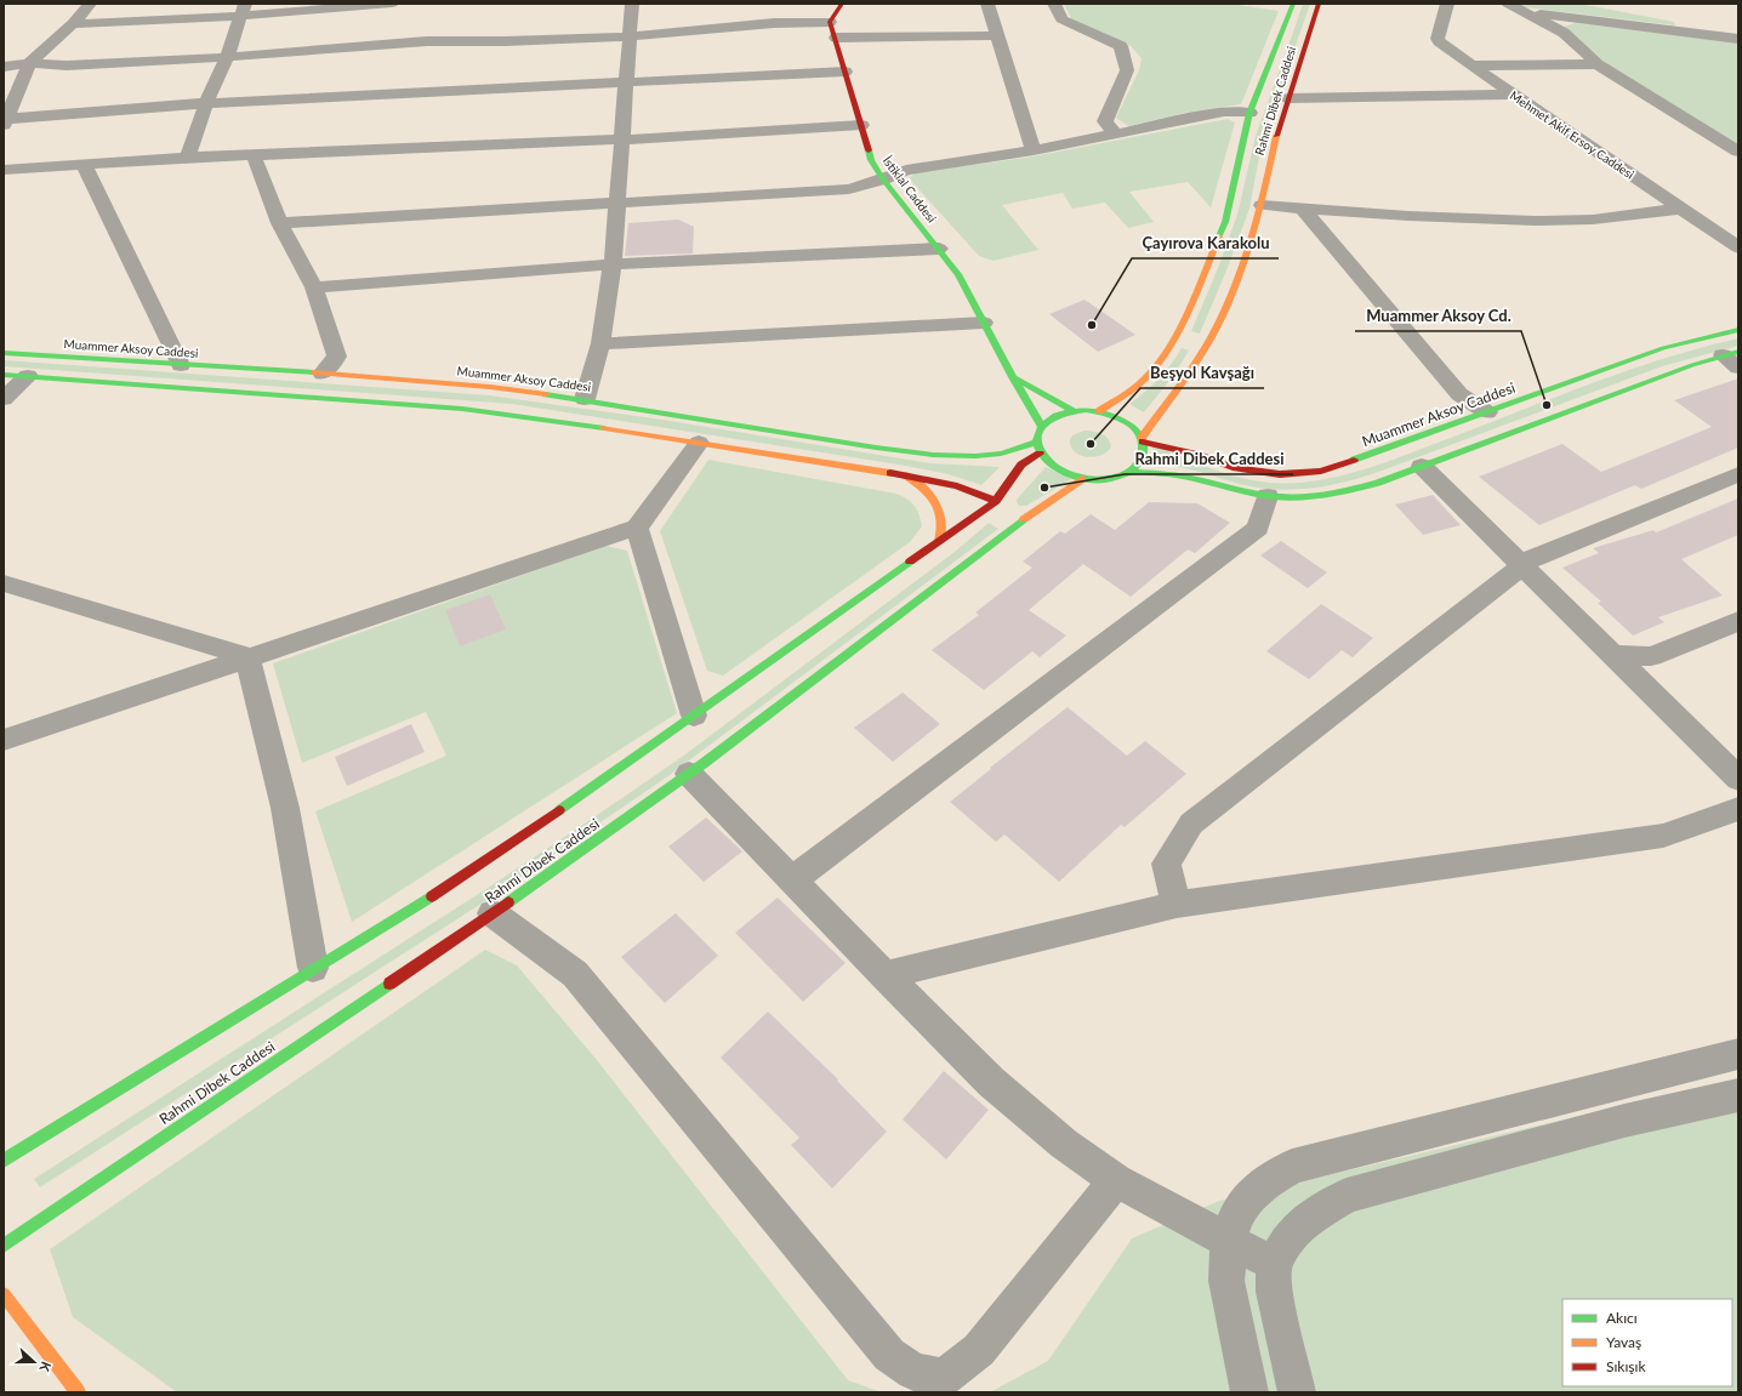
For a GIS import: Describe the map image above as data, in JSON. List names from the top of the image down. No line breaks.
{"streets":{"main road":["Rahmi Dibek Caddesi","İstiklal Caddesi","Muammer Aksoy Caddesi"],"street":["Mehmet Akif Ersoy Caddesi"]},"crossings":[["Rahmi Dibek Caddesi","İstiklal Caddesi"],["Rahmi Dibek Caddesi","Muammer Aksoy Caddesi"],["İstiklal Caddesi","Muammer Aksoy Caddesi"]],"places":["Çayırova Karakolu","Muammer Aksoy Cd.","Beşyol Kavşağı","Rahmi Dibek Caddesi"],"legend":["Akıcı","Yavaş","Sıkışık"],"north":"right"}
